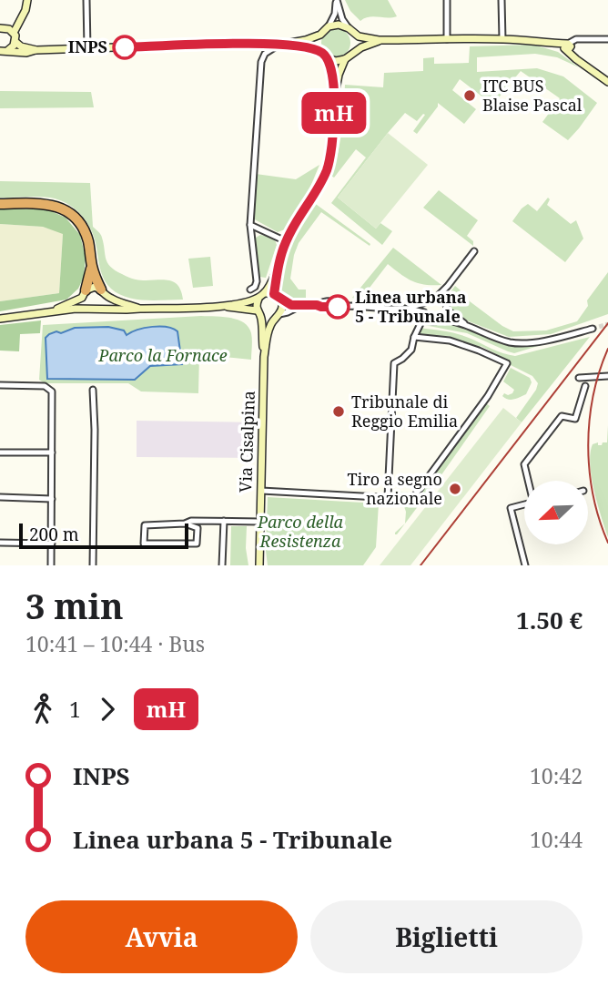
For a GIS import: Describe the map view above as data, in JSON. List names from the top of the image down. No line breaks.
{"streets":{"main road":["Via Cisalpina"]},"parks":["Parco la Fornace","Parco della Resistenza"],"places":["INPS","ITC BUS Blaise Pascal","Linea urbana 5 - Tribunale","Tribunale di Reggio Emilia","Tiro a segno nazionale"],"lines":["bus line mH"],"scale_bar":"200 m","north":"bottom left","page":{"on_map":"mH","scale":"200 m","heading":["3 min","10:41 – 10:44 · Bus","1.50 €"],"legs":["1","mH"],"list":[{"name":"INPS","value":"10:42"},{"name":"Linea urbana 5 - Tribunale","value":"10:44"}],"buttons":["Avvia","Biglietti"]}}
